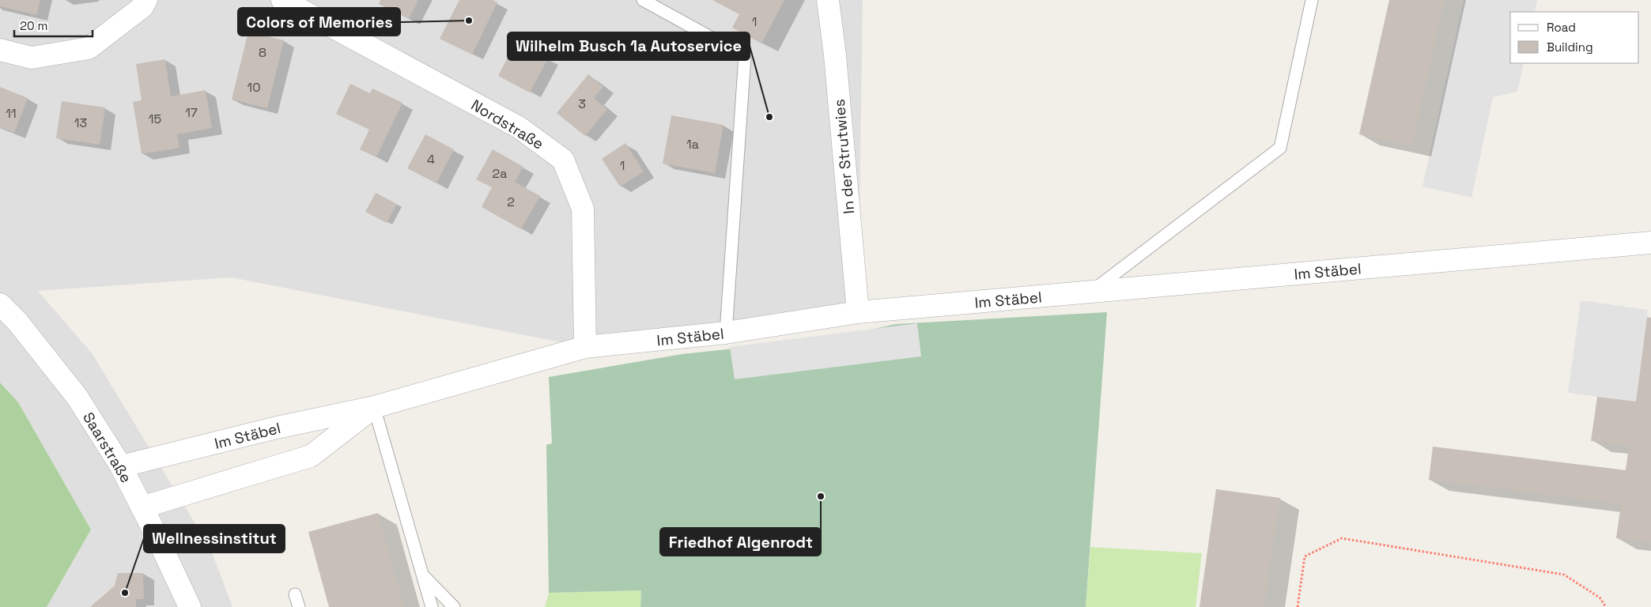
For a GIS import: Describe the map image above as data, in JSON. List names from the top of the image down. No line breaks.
{"streets":{"street":["Nordstraße","In der Strutwies","Im Stäbel","Saarstraße"]},"crossings":[["Nordstraße","Im Stäbel"],["In der Strutwies","Im Stäbel"],["Im Stäbel","Saarstraße"]],"places":["Colors of Memories","Wilhelm Busch 1a Autoservice","Friedhof Algenrodt","Wellnessinstitut"],"house_numbers":["1","8","10","3","17","11","15","13","1a","4","1","2a","2"],"legend":["Road","Building"],"scale_bar":"20 m"}
